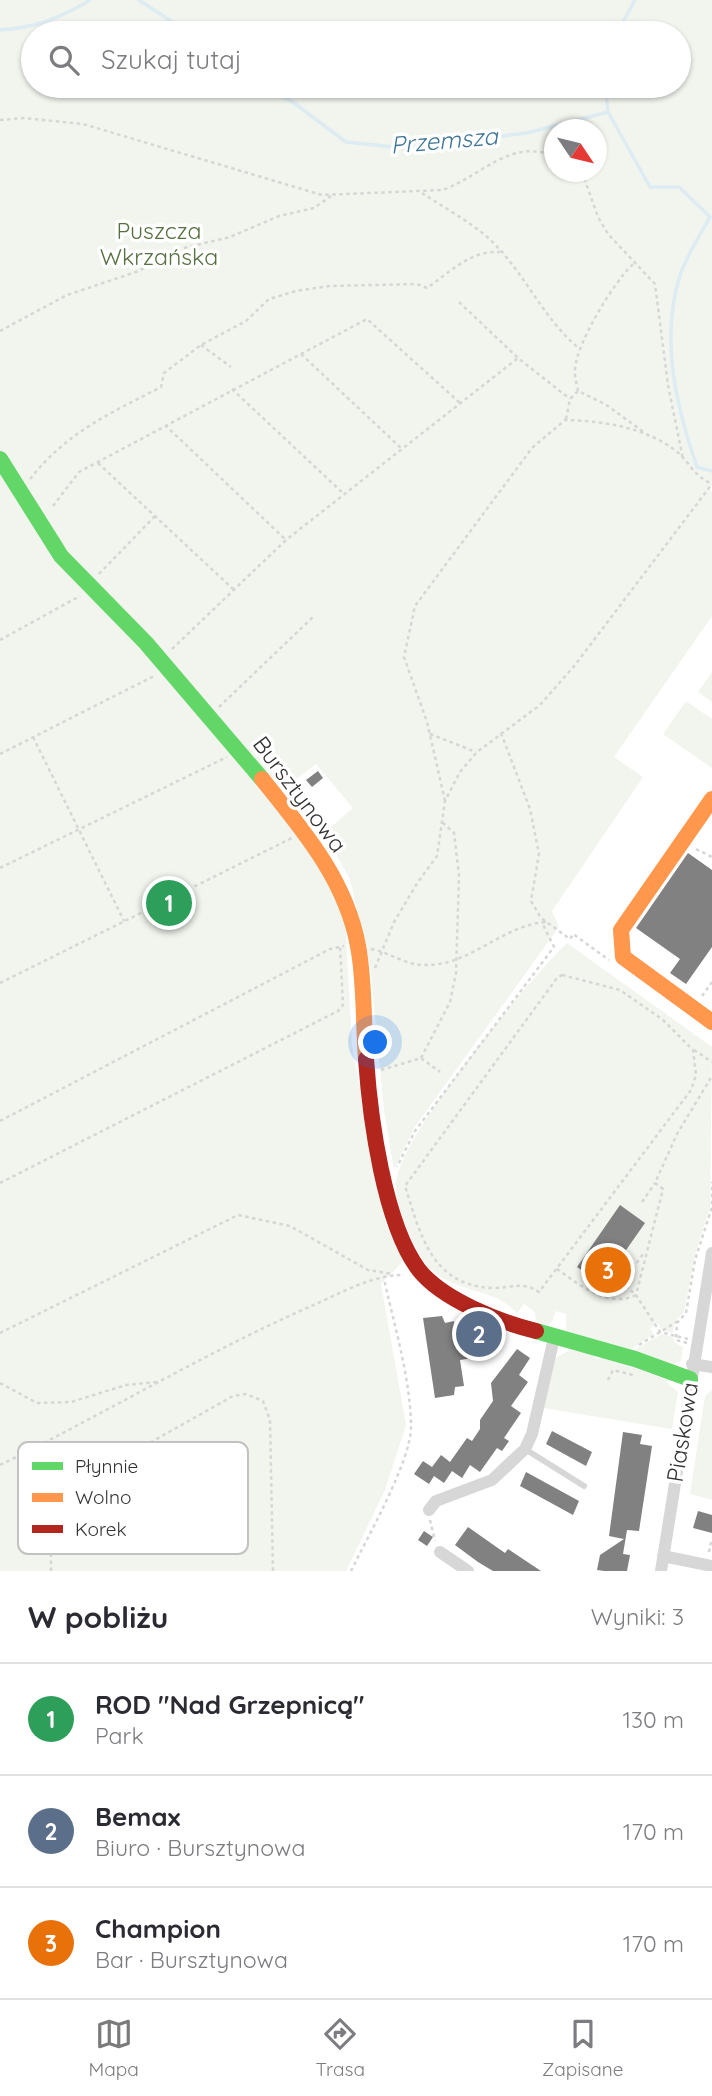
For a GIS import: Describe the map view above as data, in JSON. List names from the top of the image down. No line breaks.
{"streets":{"street":["Bursztynowa","Piaskowa"]},"crossings":[["Bursztynowa","Piaskowa"]],"water":["Przemsza"],"parks":["Puszcza Wkrzańska"],"legend":["Płynnie","Wolno","Korek"],"north":"bottom right","page":{"search":"Szukaj tutaj","pins":["1","3","2"],"heading":["W pobliżu","Wyniki: 3"],"list":[{"mark":"1","name":"ROD \"Nad Grzepnicą\"","note":"Park","value":"130 m"},{"mark":"2","name":"Bemax","note":"Biuro · Bursztynowa","value":"170 m"},{"mark":"3","name":"Champion","note":"Bar · Bursztynowa","value":"170 m"}],"nav":["Mapa","Trasa","Zapisane"]}}
